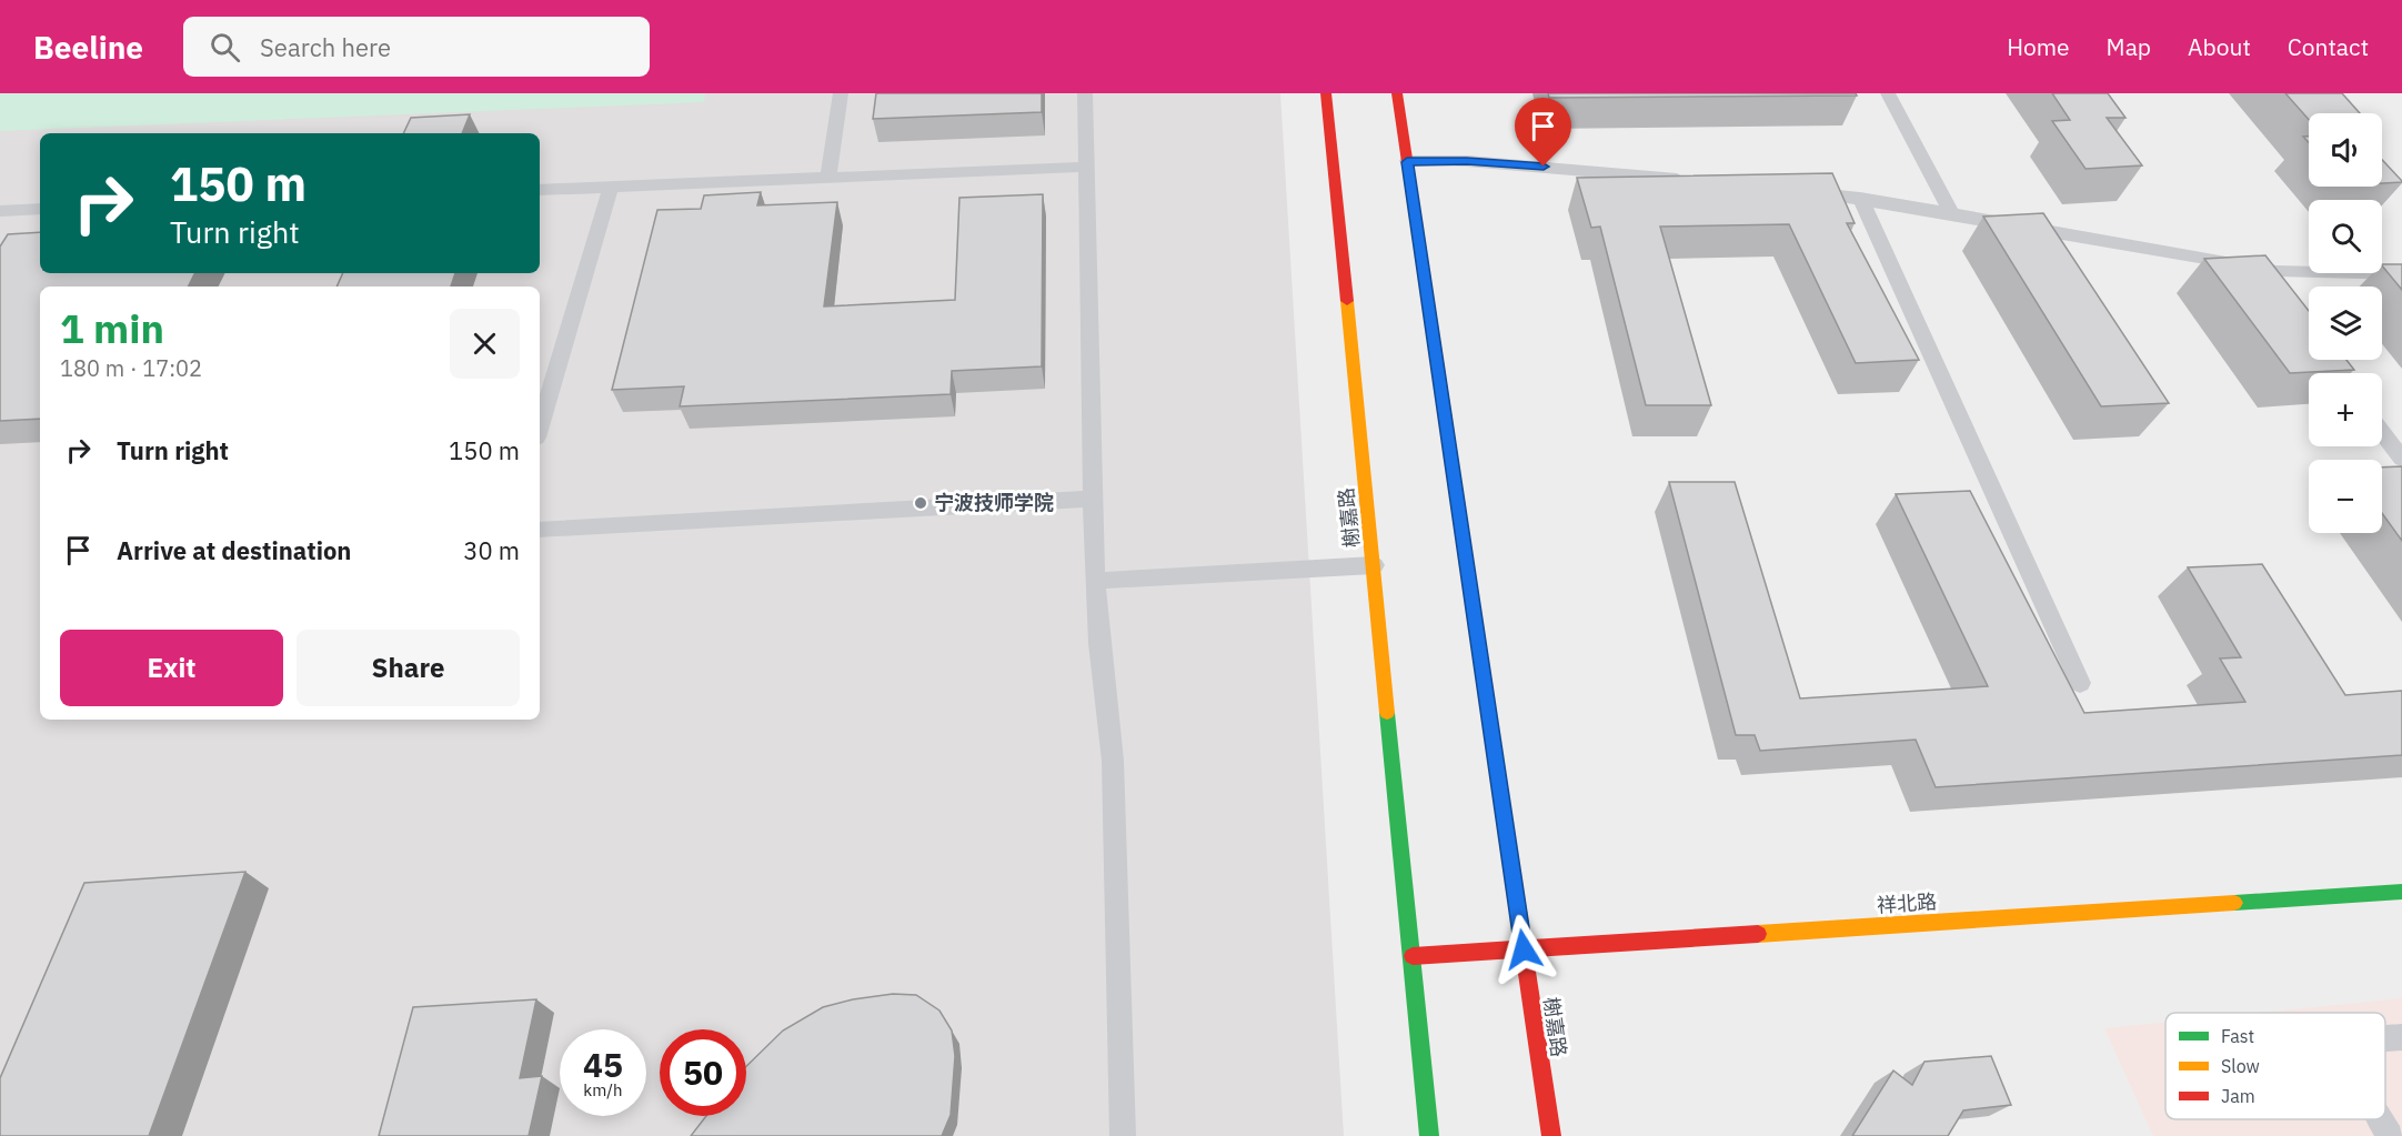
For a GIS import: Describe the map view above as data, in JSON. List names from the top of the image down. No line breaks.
{"streets":{"main road":["榭嘉路","祥北路"]},"crossings":[["榭嘉路","祥北路"]],"places":["宁波技师学院"],"legend":["Fast","Slow","Jam"],"page":{"header":"Beeline","search":"Search here","nav":["Home","Map","About","Contact"],"map_buttons":["+","−"],"turn":["150 m","Turn right"],"heading":["1 min","180 m · 17:02"],"list":[{"name":"Turn right","value":"150 m"},{"name":"Arrive at destination","value":"30 m"}],"buttons":["Exit","Share"],"speed":"45 km/h","limit":"50"}}
